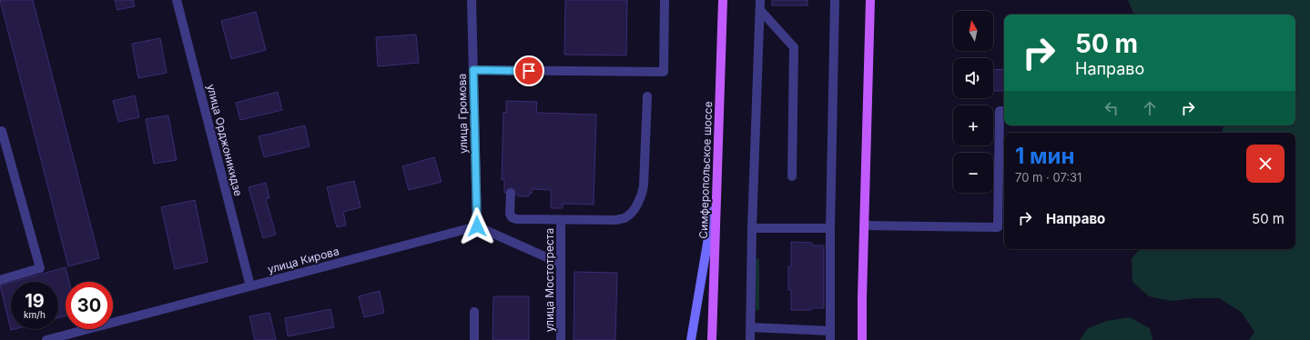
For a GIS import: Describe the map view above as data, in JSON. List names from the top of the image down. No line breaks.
{"streets":{"main road":["Симферопольское шоссе"],"street":["улица Громова","улица Орджоникидзе","улица Кирова","улица Мостотреста"]},"crossings":[["улица Громова","улица Кирова"],["улица Орджоникидзе","улица Кирова"]],"north":"top","page":{"map_buttons":["+","−"],"turn":["50 m","Направо"],"heading":["1 мин","70 m · 07:31"],"list":[{"name":"Направо","value":"50 m"}],"speed":"19 km/h","limit":"30"}}
